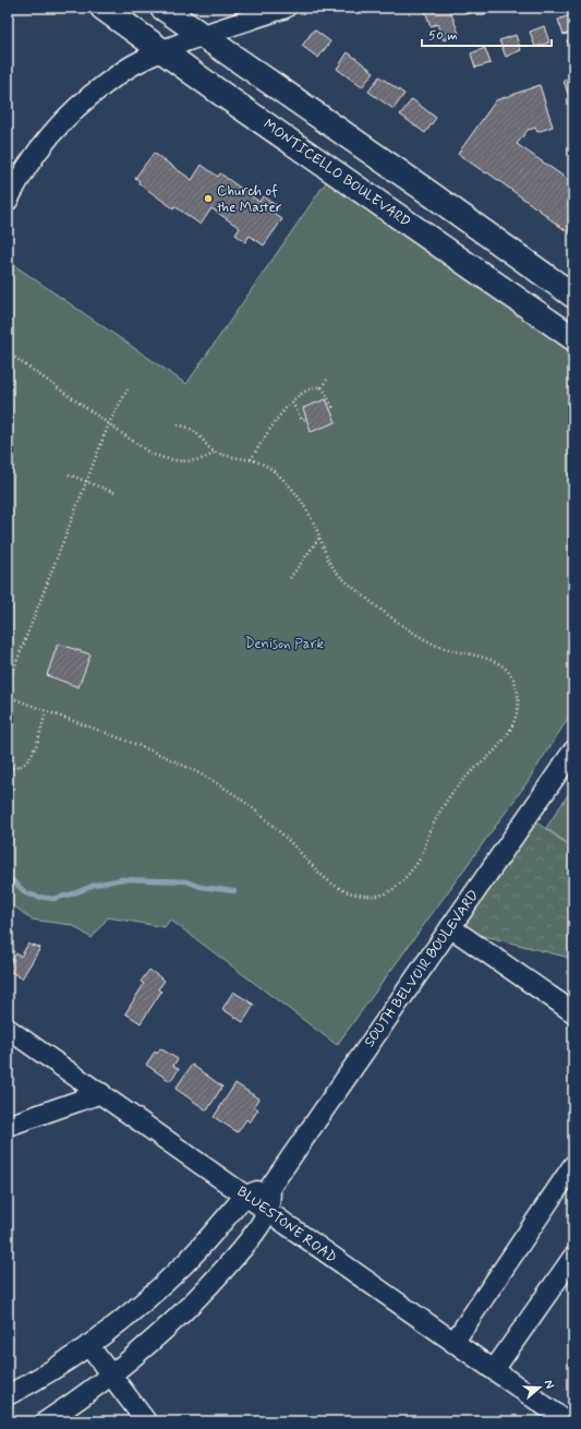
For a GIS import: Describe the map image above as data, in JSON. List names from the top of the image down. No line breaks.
{"streets":{"main road":["MONTICELLO BOULEVARD"],"street":["SOUTH BELVOIR BOULEVARD","BLUESTONE ROAD"]},"crossings":[["SOUTH BELVOIR BOULEVARD","BLUESTONE ROAD"]],"parks":["Denison Park"],"places":["Church of the Master"],"scale_bar":"50 m","north":"right"}
